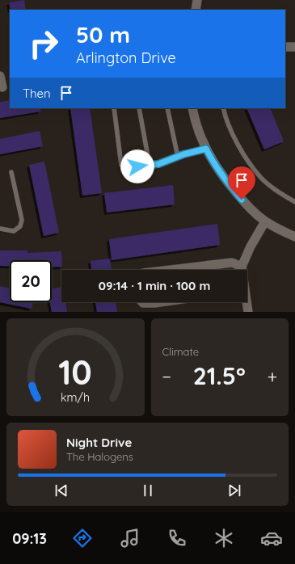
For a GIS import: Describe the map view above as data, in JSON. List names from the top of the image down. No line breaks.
{"page":{"turn":["50 m","Arlington Drive"],"then":"Then","limit":"20","trip":"09:14 · 1 min · 100 m","tile":"Climate","heat":["−","21.5°","+"],"song":["Night Drive","The Halogens"],"tabs":"09:13","gauge":["10","km/h"]}}
